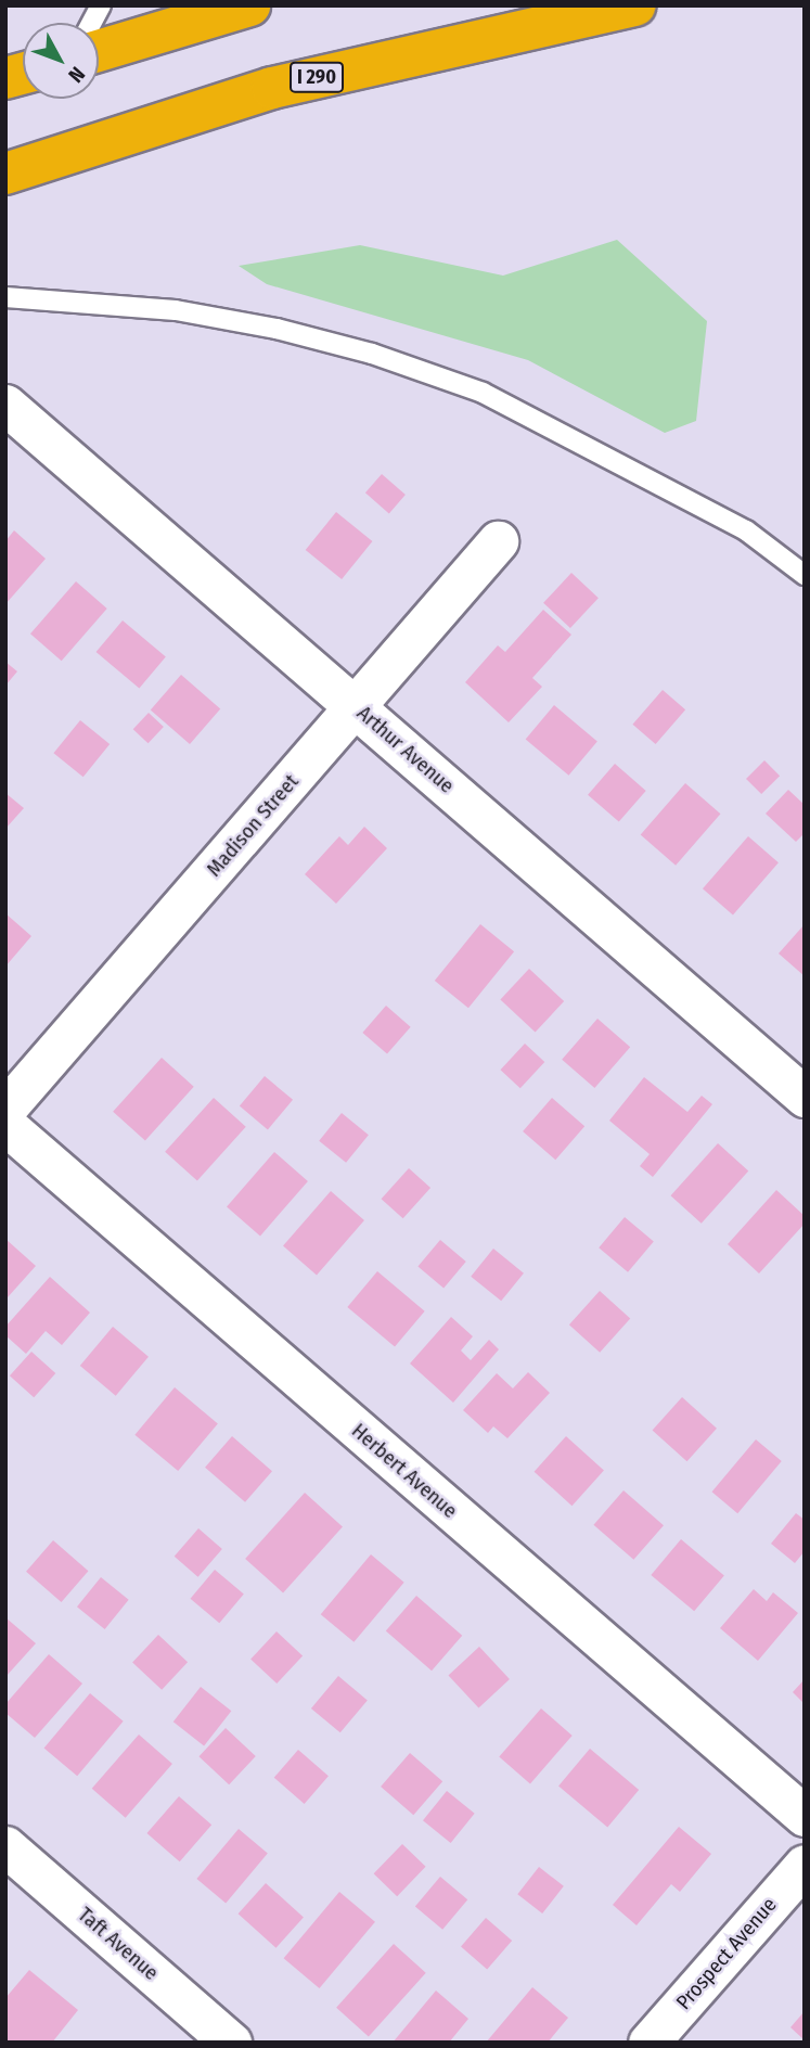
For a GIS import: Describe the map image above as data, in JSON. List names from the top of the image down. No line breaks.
{"streets":{"highway":["I 290"],"street":["Arthur Avenue","Madison Street","Herbert Avenue","Taft Avenue","Prospect Avenue"]},"crossings":[["Arthur Avenue","Madison Street"]],"north":"bottom right"}
